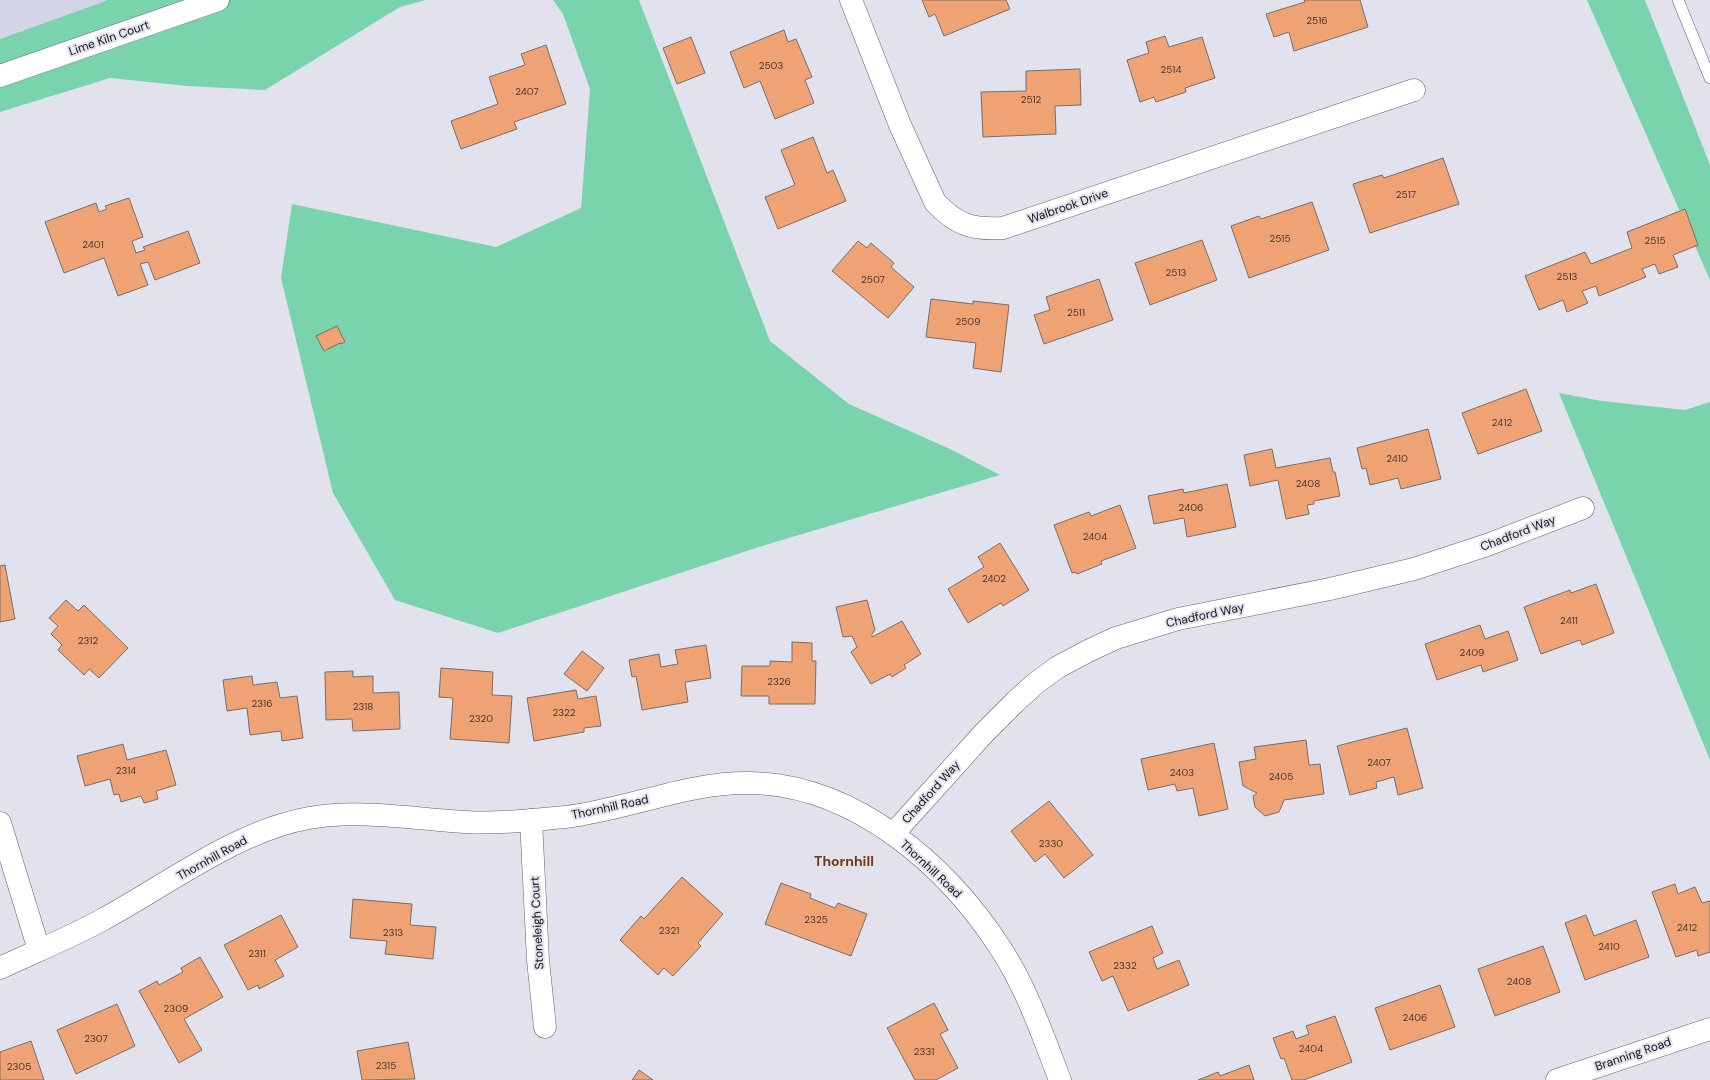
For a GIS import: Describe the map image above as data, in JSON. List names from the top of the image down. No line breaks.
{"streets":{"street":["Lime Kiln Court","Walbrook Drive","Chadford Way","Thornhill Road","Stoneleigh Court","Branning Road"]},"crossings":[["Chadford Way","Thornhill Road"],["Thornhill Road","Stoneleigh Court"]],"districts":["Thornhill"],"house_numbers":["2516","2503","2514","2407","2512","2517","2515","2515","2401","2513","2513","2507","2511","2509","2412","2410","2408","2406","2404","2402","2411","2312","2409","2326","2316","2318","2322","2320","2407","2314","2403","2405","2330","2325","2412","2321","2313","2410","2311","2332","2408","2309","2406","2307","2404","2331","2315","2305"]}
